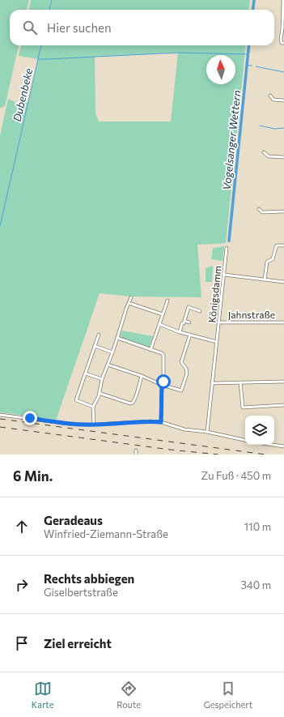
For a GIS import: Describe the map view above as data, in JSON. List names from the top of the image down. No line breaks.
{"streets":{"street":["Königsdamm","Jahnstraße"]},"crossings":[["Königsdamm","Jahnstraße"]],"water":["Dubenbeke","Vogelsanger Wettern"],"north":"top","page":{"search":"Hier suchen","heading":["6 Min.","Zu Fuß · 450 m"],"list":[["Geradeaus","Winfried-Ziemann-Straße","110 m"],["Rechts abbiegen","Giselbertstraße","340 m"],"Ziel erreicht"],"nav":["Karte","Route","Gespeichert"]}}
